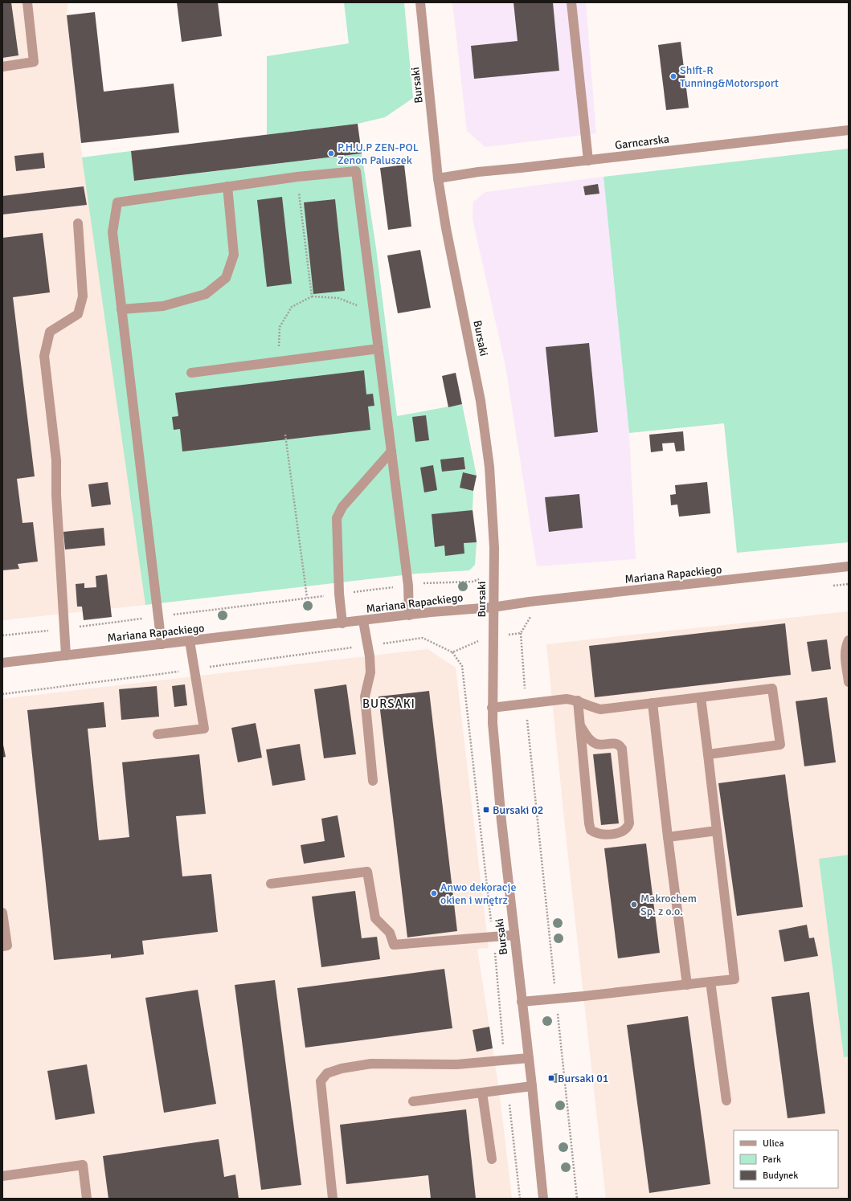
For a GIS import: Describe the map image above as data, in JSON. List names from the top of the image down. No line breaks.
{"streets":{"street":["Bursaki","Garncarska","Mariana Rapackiego"]},"crossings":[["Bursaki","Garncarska"],["Bursaki","Mariana Rapackiego"]],"districts":["BURSAKI"],"places":{"other":["Shift-R Tunning&Motorsport","P.H.U.P ZEN-POL Zenon Paluszek","Anwo dekoracje okien i wnętrz","Makrochem Sp. z o.o."],"transit":["Bursaki 02","Bursaki 01"]},"legend":["Ulica","Park","Budynek"]}
